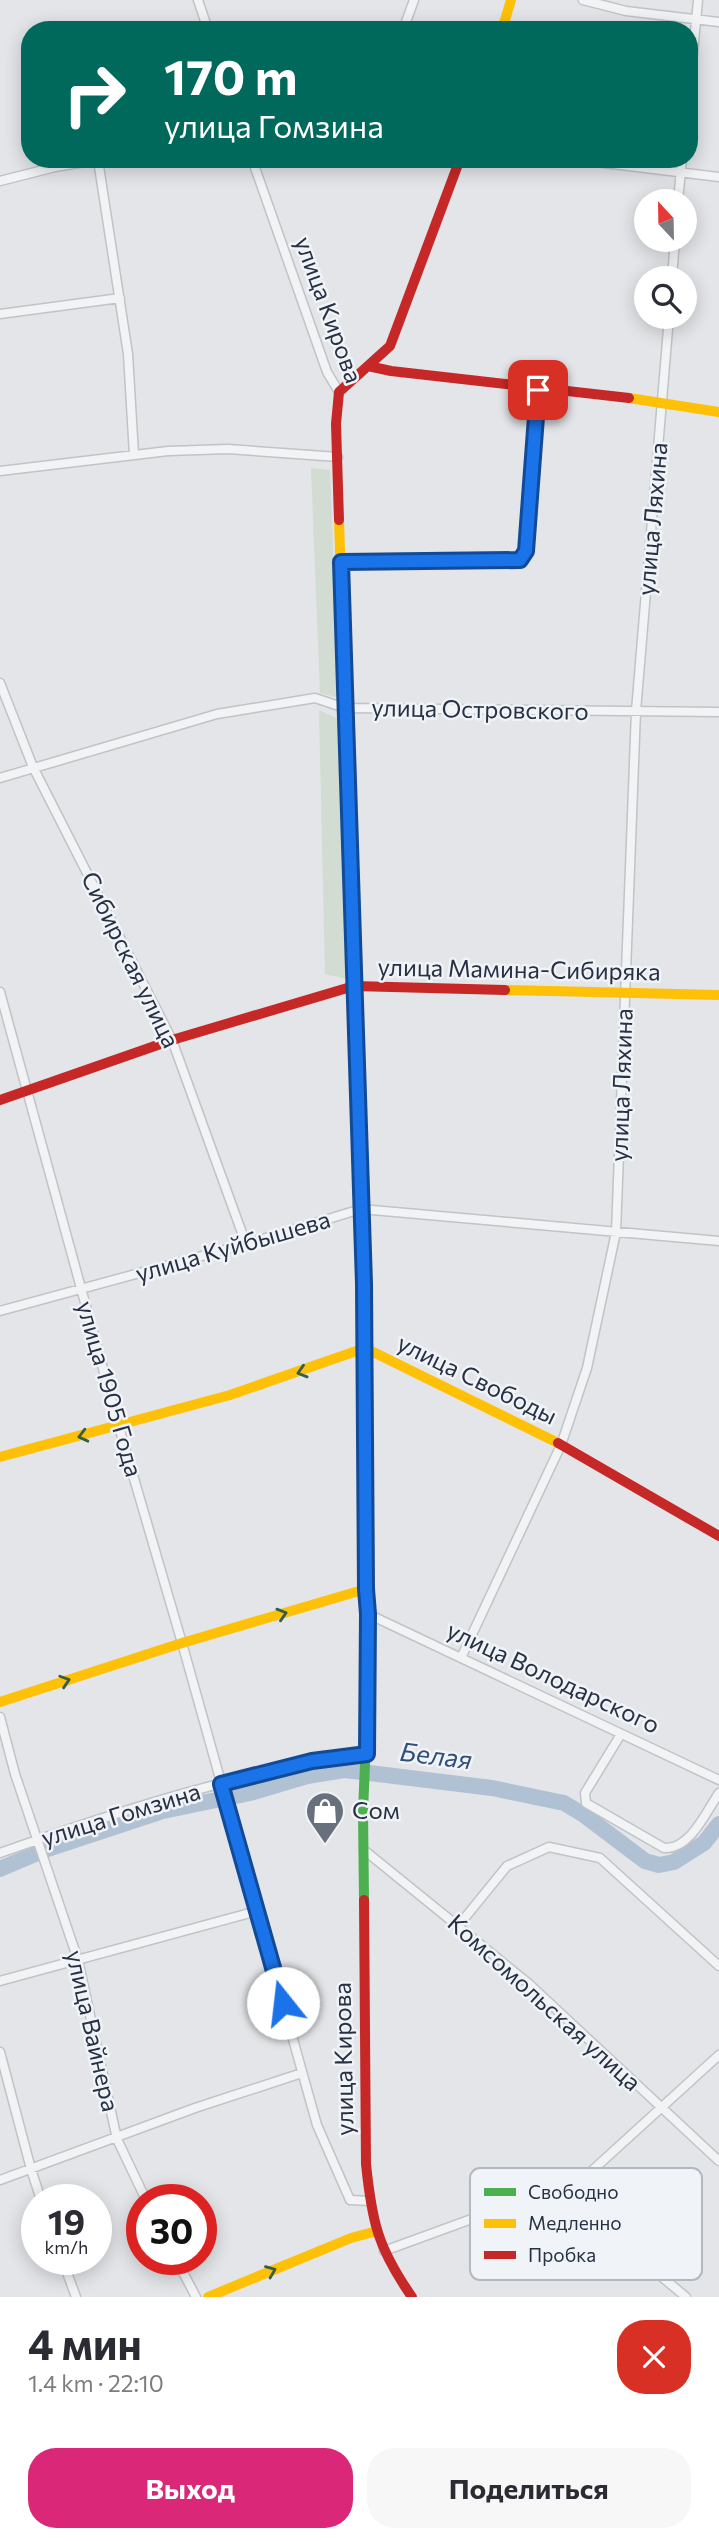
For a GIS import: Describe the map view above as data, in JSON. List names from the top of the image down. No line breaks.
{"streets":{"main road":["улица Кирова","улица Мамина-Сибиряка","улица Свободы"],"street":["улица Ляхина","улица Островского","Сибирская улица","улица Куйбышева","улица 1905 Года","улица Володарского","улица Гомзина","Комсомольская улица","улица Вайнера"]},"crossings":[["улица Кирова","улица Островского"],["улица Кирова","улица Мамина-Сибиряка"],["улица Кирова","улица Куйбышева"],["улица Кирова","улица Свободы"],["улица Кирова","улица Володарского"],["улица Кирова","улица Гомзина"],["улица Кирова","Комсомольская улица"],["улица Ляхина","улица Островского"],["улица Ляхина","улица Мамина-Сибиряка"],["улица Ляхина","улица Куйбышева"],["улица Ляхина","улица Свободы"],["улица Ляхина","улица Володарского"],["улица Островского","Сибирская улица"],["Сибирская улица","улица Мамина-Сибиряка"],["Сибирская улица","улица Куйбышева"],["улица Мамина-Сибиряка","улица 1905 Года"],["улица Куйбышева","улица 1905 Года"],["улица Свободы","улица 1905 Года"],["улица 1905 Года","улица Гомзина"],["улица Гомзина","улица Вайнера"]],"one_way":["улица Свободы"],"water":["Белая"],"places":{"shop":["Сом"]},"legend":["Свободно","Медленно","Пробка"],"north":"top","page":{"turn":["170 m","улица Гомзина"],"speed":"19 km/h","limit":"30","heading":["4 мин","1.4 km · 22:10"],"buttons":["Выход","Поделиться"]}}
